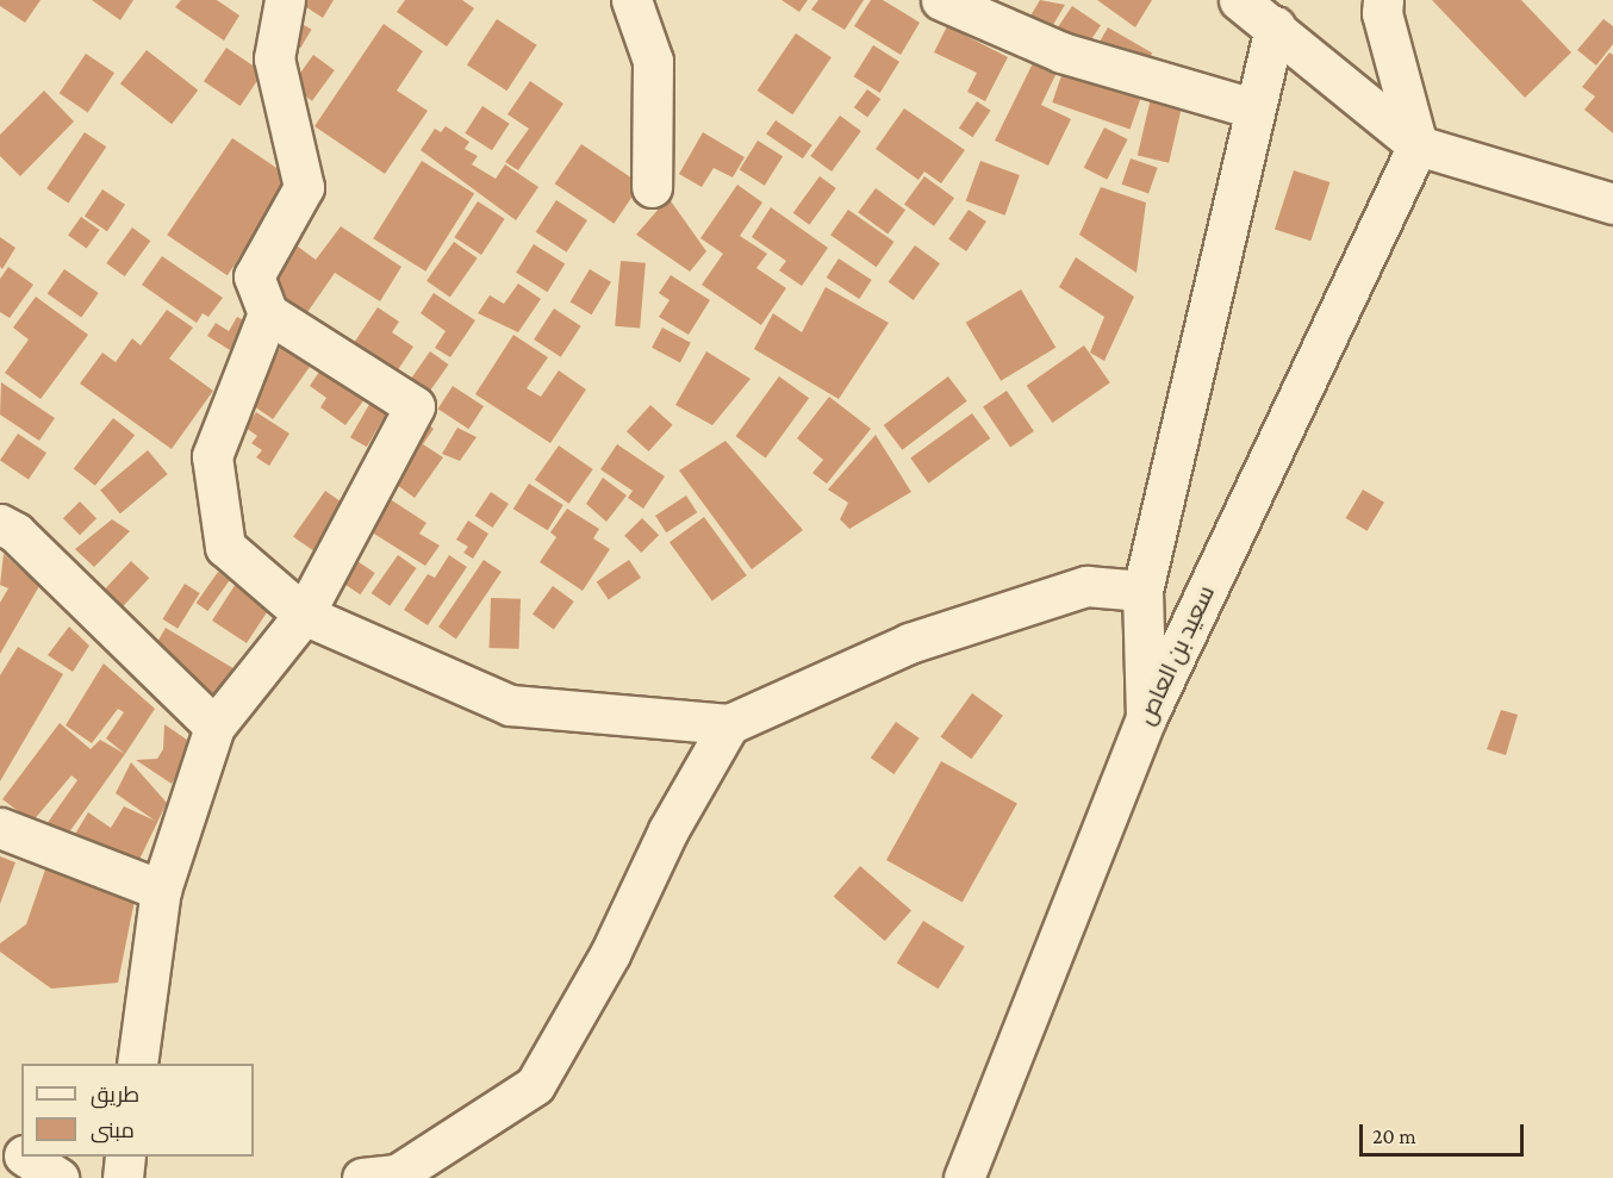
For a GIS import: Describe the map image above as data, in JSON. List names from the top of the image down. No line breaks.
{"streets":{"street":["سعيد بن العاص"]},"legend":["طريق","مبنى"],"scale_bar":"20 m"}
